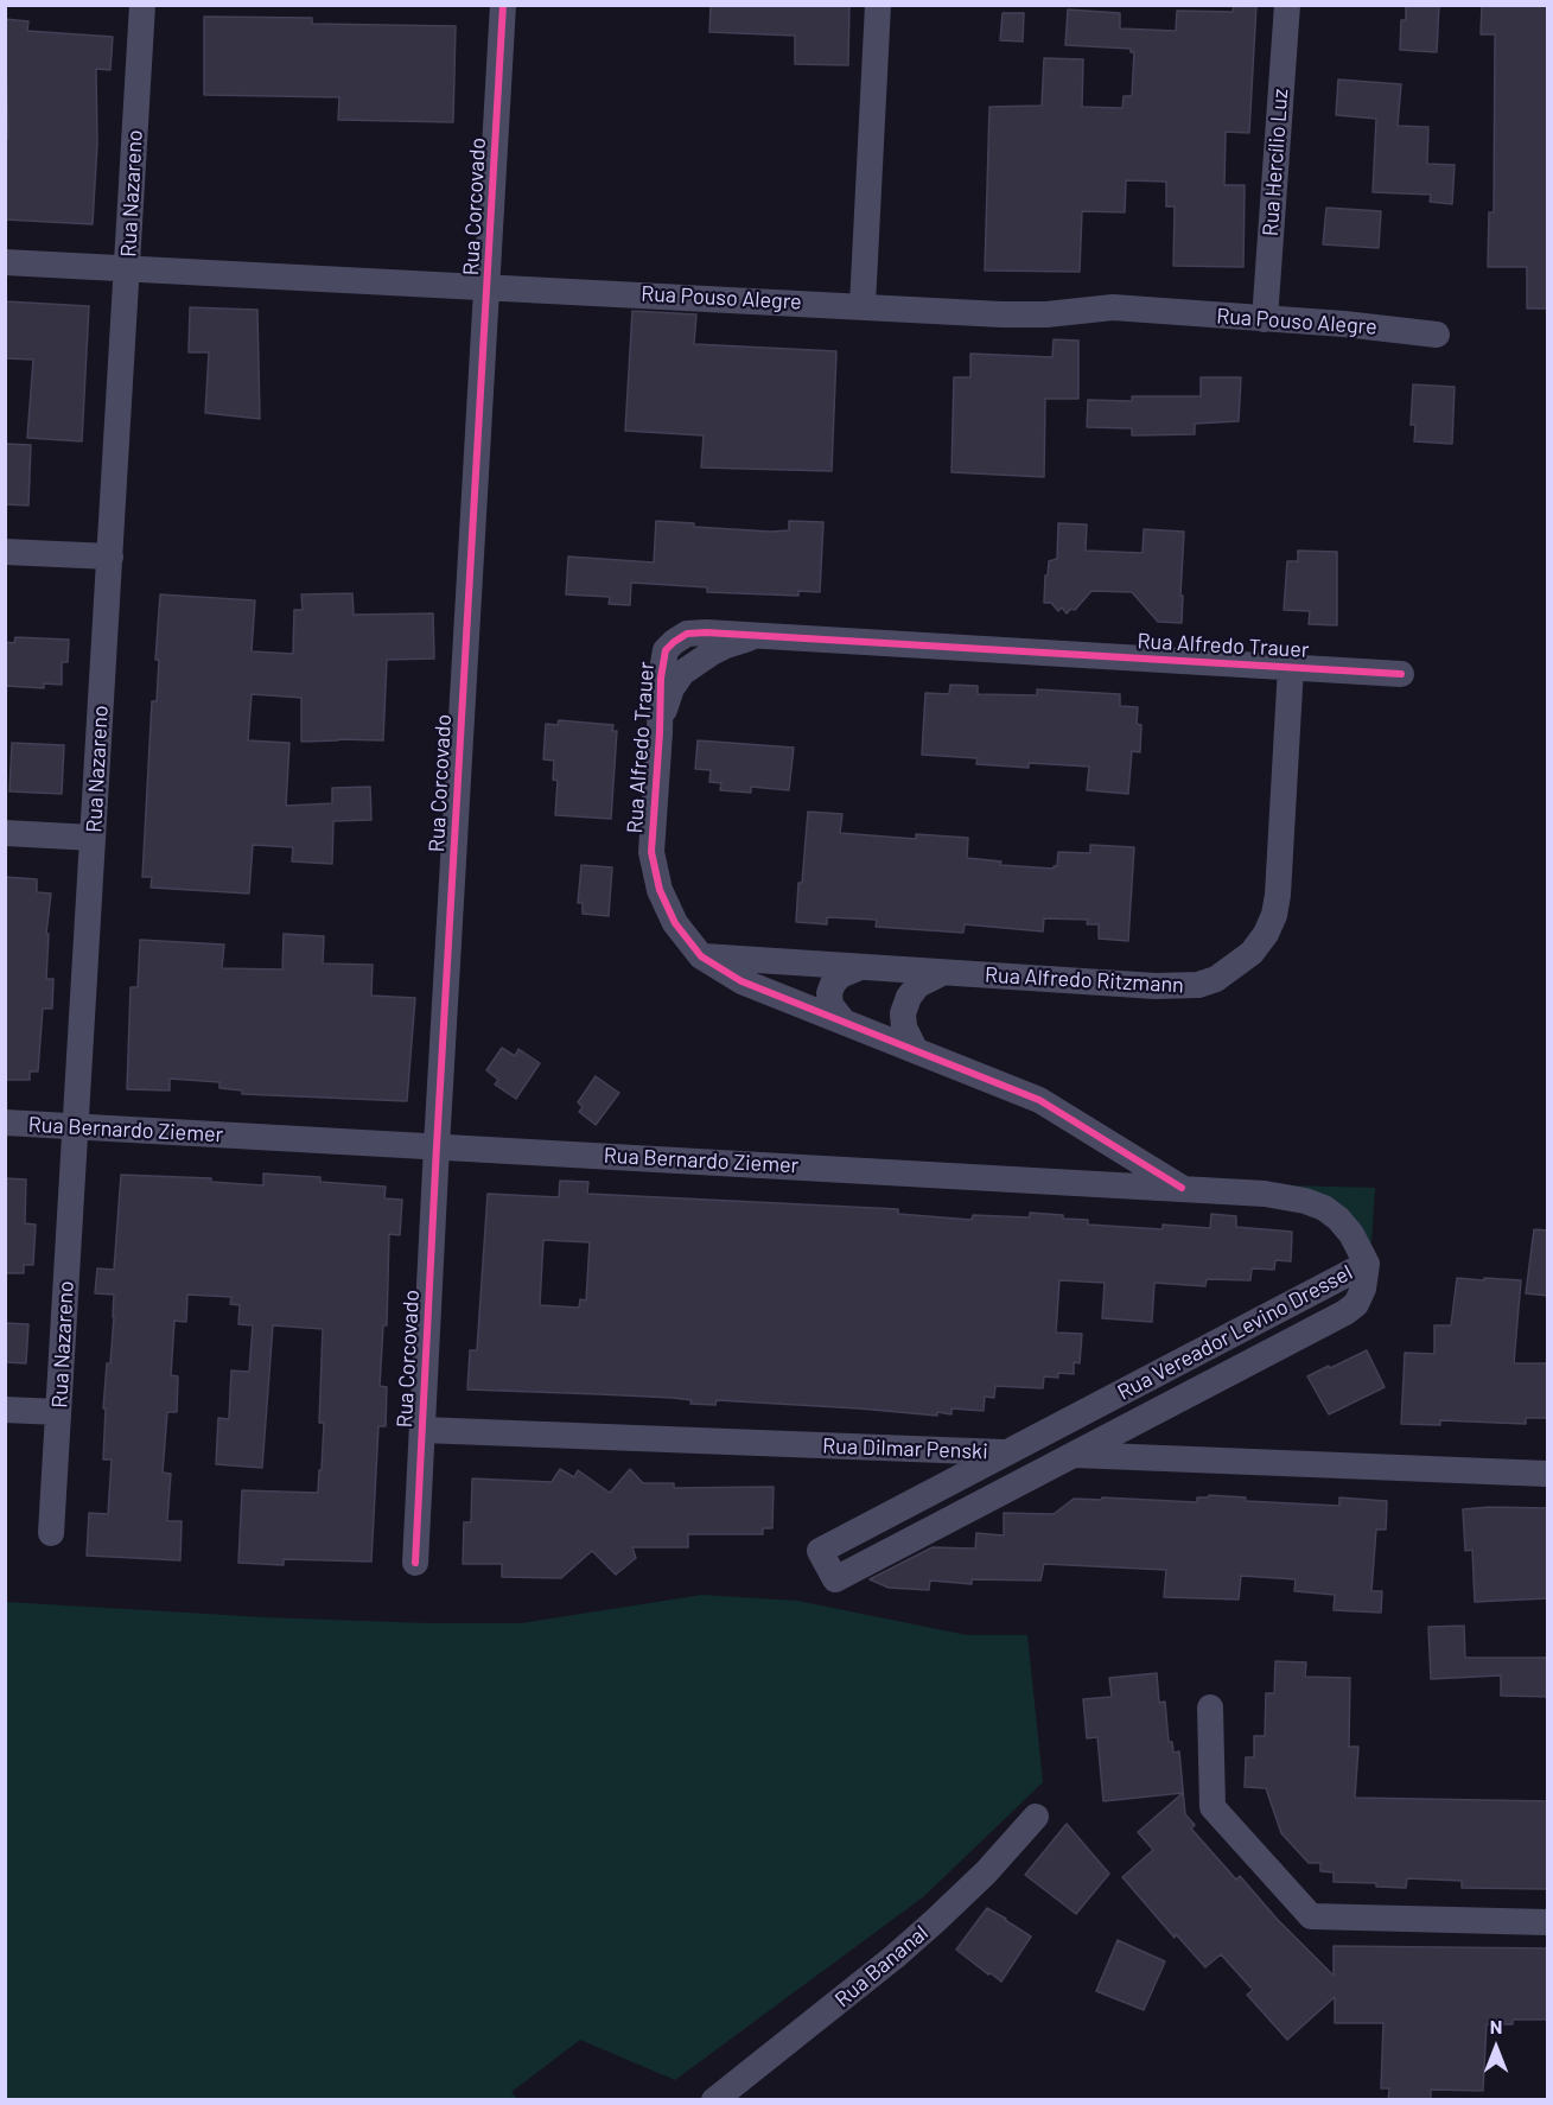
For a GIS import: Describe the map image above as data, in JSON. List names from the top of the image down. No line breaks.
{"streets":{"street":["Rua Hercílio Luz","Rua Nazareno","Rua Corcovado","Rua Pouso Alegre","Rua Alfredo Trauer","Rua Alfredo Ritzmann","Rua Bernardo Ziemer","Rua Vereador Levino Dressel","Rua Dilmar Penski","Rua Bananal"]},"crossings":[["Rua Hercílio Luz","Rua Pouso Alegre"],["Rua Nazareno","Rua Pouso Alegre"],["Rua Nazareno","Rua Bernardo Ziemer"],["Rua Corcovado","Rua Pouso Alegre"],["Rua Corcovado","Rua Bernardo Ziemer"],["Rua Corcovado","Rua Dilmar Penski"],["Rua Alfredo Trauer","Rua Alfredo Ritzmann"],["Rua Alfredo Trauer","Rua Bernardo Ziemer"],["Rua Bernardo Ziemer","Rua Vereador Levino Dressel"],["Rua Vereador Levino Dressel","Rua Dilmar Penski"]],"north":"top"}
